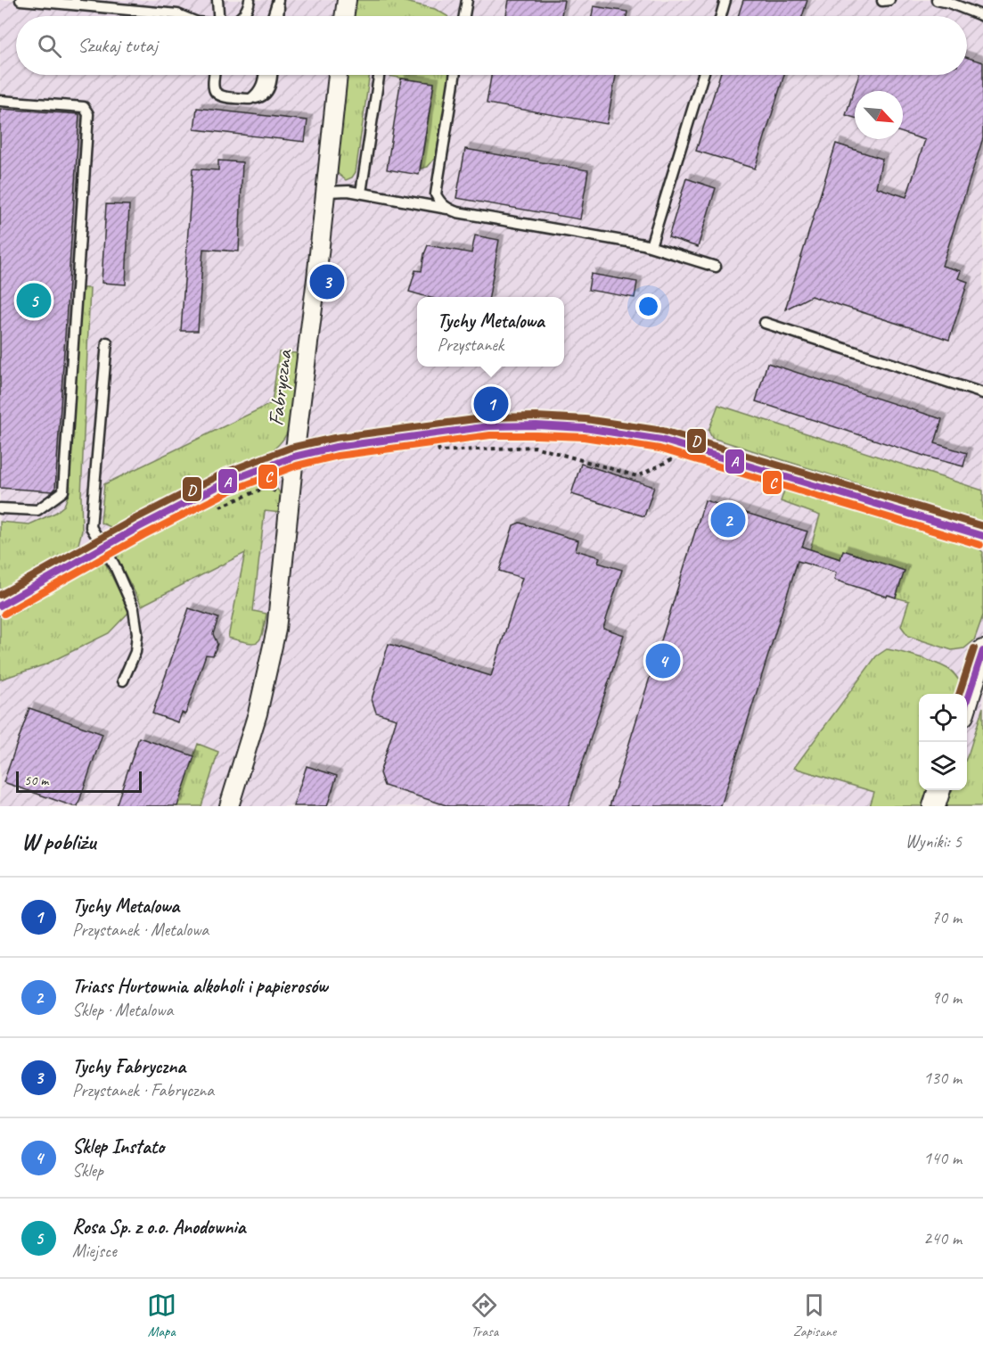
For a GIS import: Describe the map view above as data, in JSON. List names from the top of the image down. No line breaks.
{"streets":{"street":["Fabryczna"]},"lines":["transit line D","transit line A","transit line C"],"scale_bar":"50 m","north":"bottom right","page":{"search":"Szukaj tutaj","pins":["3","5","1","2","4"],"popup":["Tychy Metalowa","Przystanek"],"scale":"50 m","heading":["W pobliżu","Wyniki: 5"],"list":[{"mark":"1","name":"Tychy Metalowa","note":"Przystanek · Metalowa","value":"70 m"},{"mark":"2","name":"Triass Hurtownia alkoholi i papierosów","note":"Sklep · Metalowa","value":"90 m"},{"mark":"3","name":"Tychy Fabryczna","note":"Przystanek · Fabryczna","value":"130 m"},{"mark":"4","name":"Sklep Instato","note":"Sklep","value":"140 m"},{"mark":"5","name":"Rosa Sp. z o.o. Anodownia","note":"Miejsce","value":"240 m"}],"nav":["Mapa","Trasa","Zapisane"]}}
